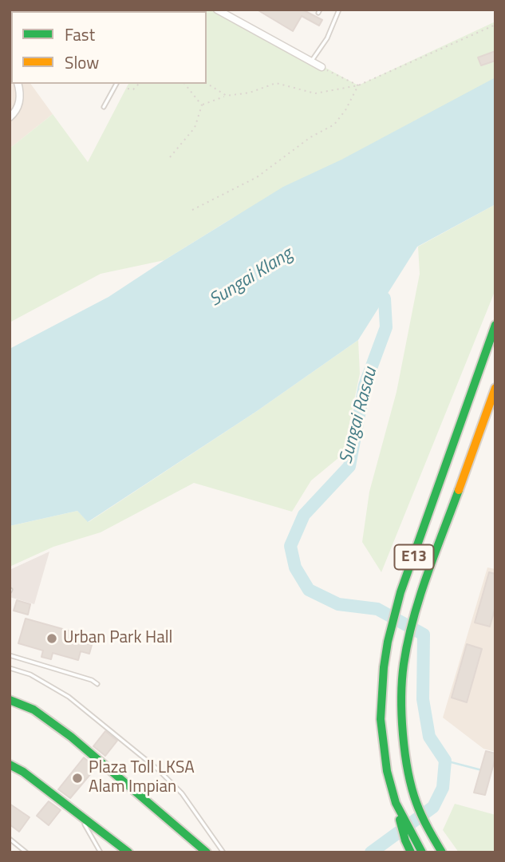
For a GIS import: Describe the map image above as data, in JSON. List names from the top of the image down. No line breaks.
{"streets":{"highway":["E13"]},"water":["Sungai Klang","Sungai Rasau"],"places":["Urban Park Hall","Plaza Toll LKSA Alam Impian"],"legend":["Fast","Slow"]}
